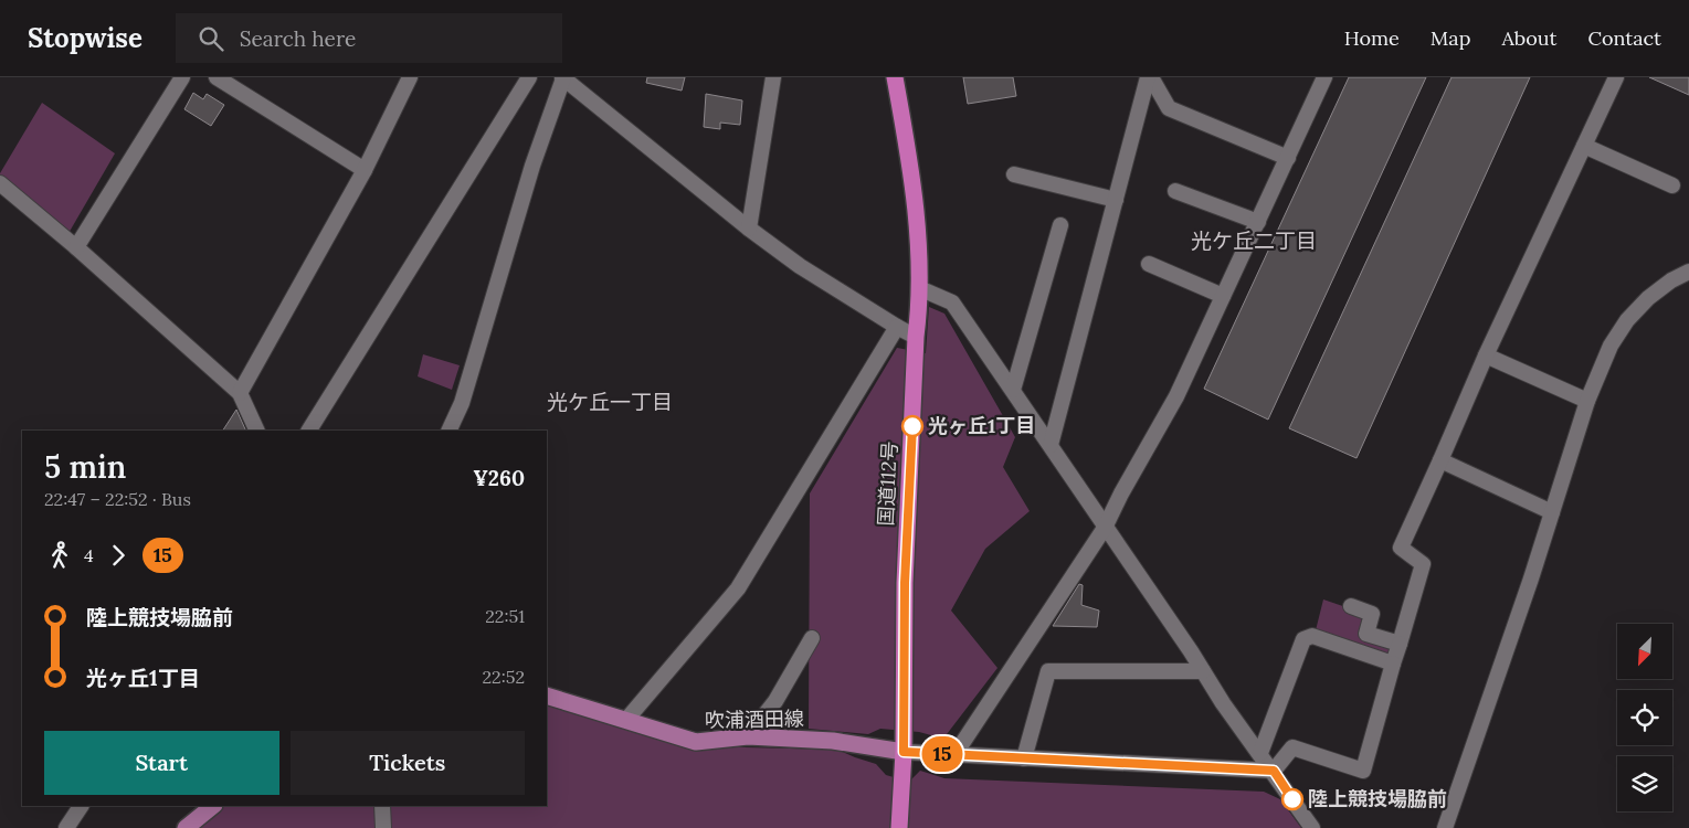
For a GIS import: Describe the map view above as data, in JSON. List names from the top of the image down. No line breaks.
{"streets":{"highway":["国道112号"],"main road":["吹浦酒田線"]},"crossings":[["国道112号","吹浦酒田線"]],"districts":["光ケ丘二丁目","光ケ丘一丁目"],"places":["光ヶ丘1丁目","陸上競技場脇前"],"lines":["bus line 15"],"north":"bottom left","page":{"header":"Stopwise","search":"Search here","nav":["Home","Map","About","Contact"],"on_map":"15","heading":["5 min","22:47 – 22:52 · Bus","¥260"],"legs":["4","15"],"list":[{"name":"陸上競技場脇前","value":"22:51"},{"name":"光ヶ丘1丁目","value":"22:52"}],"buttons":["Start","Tickets"]}}
